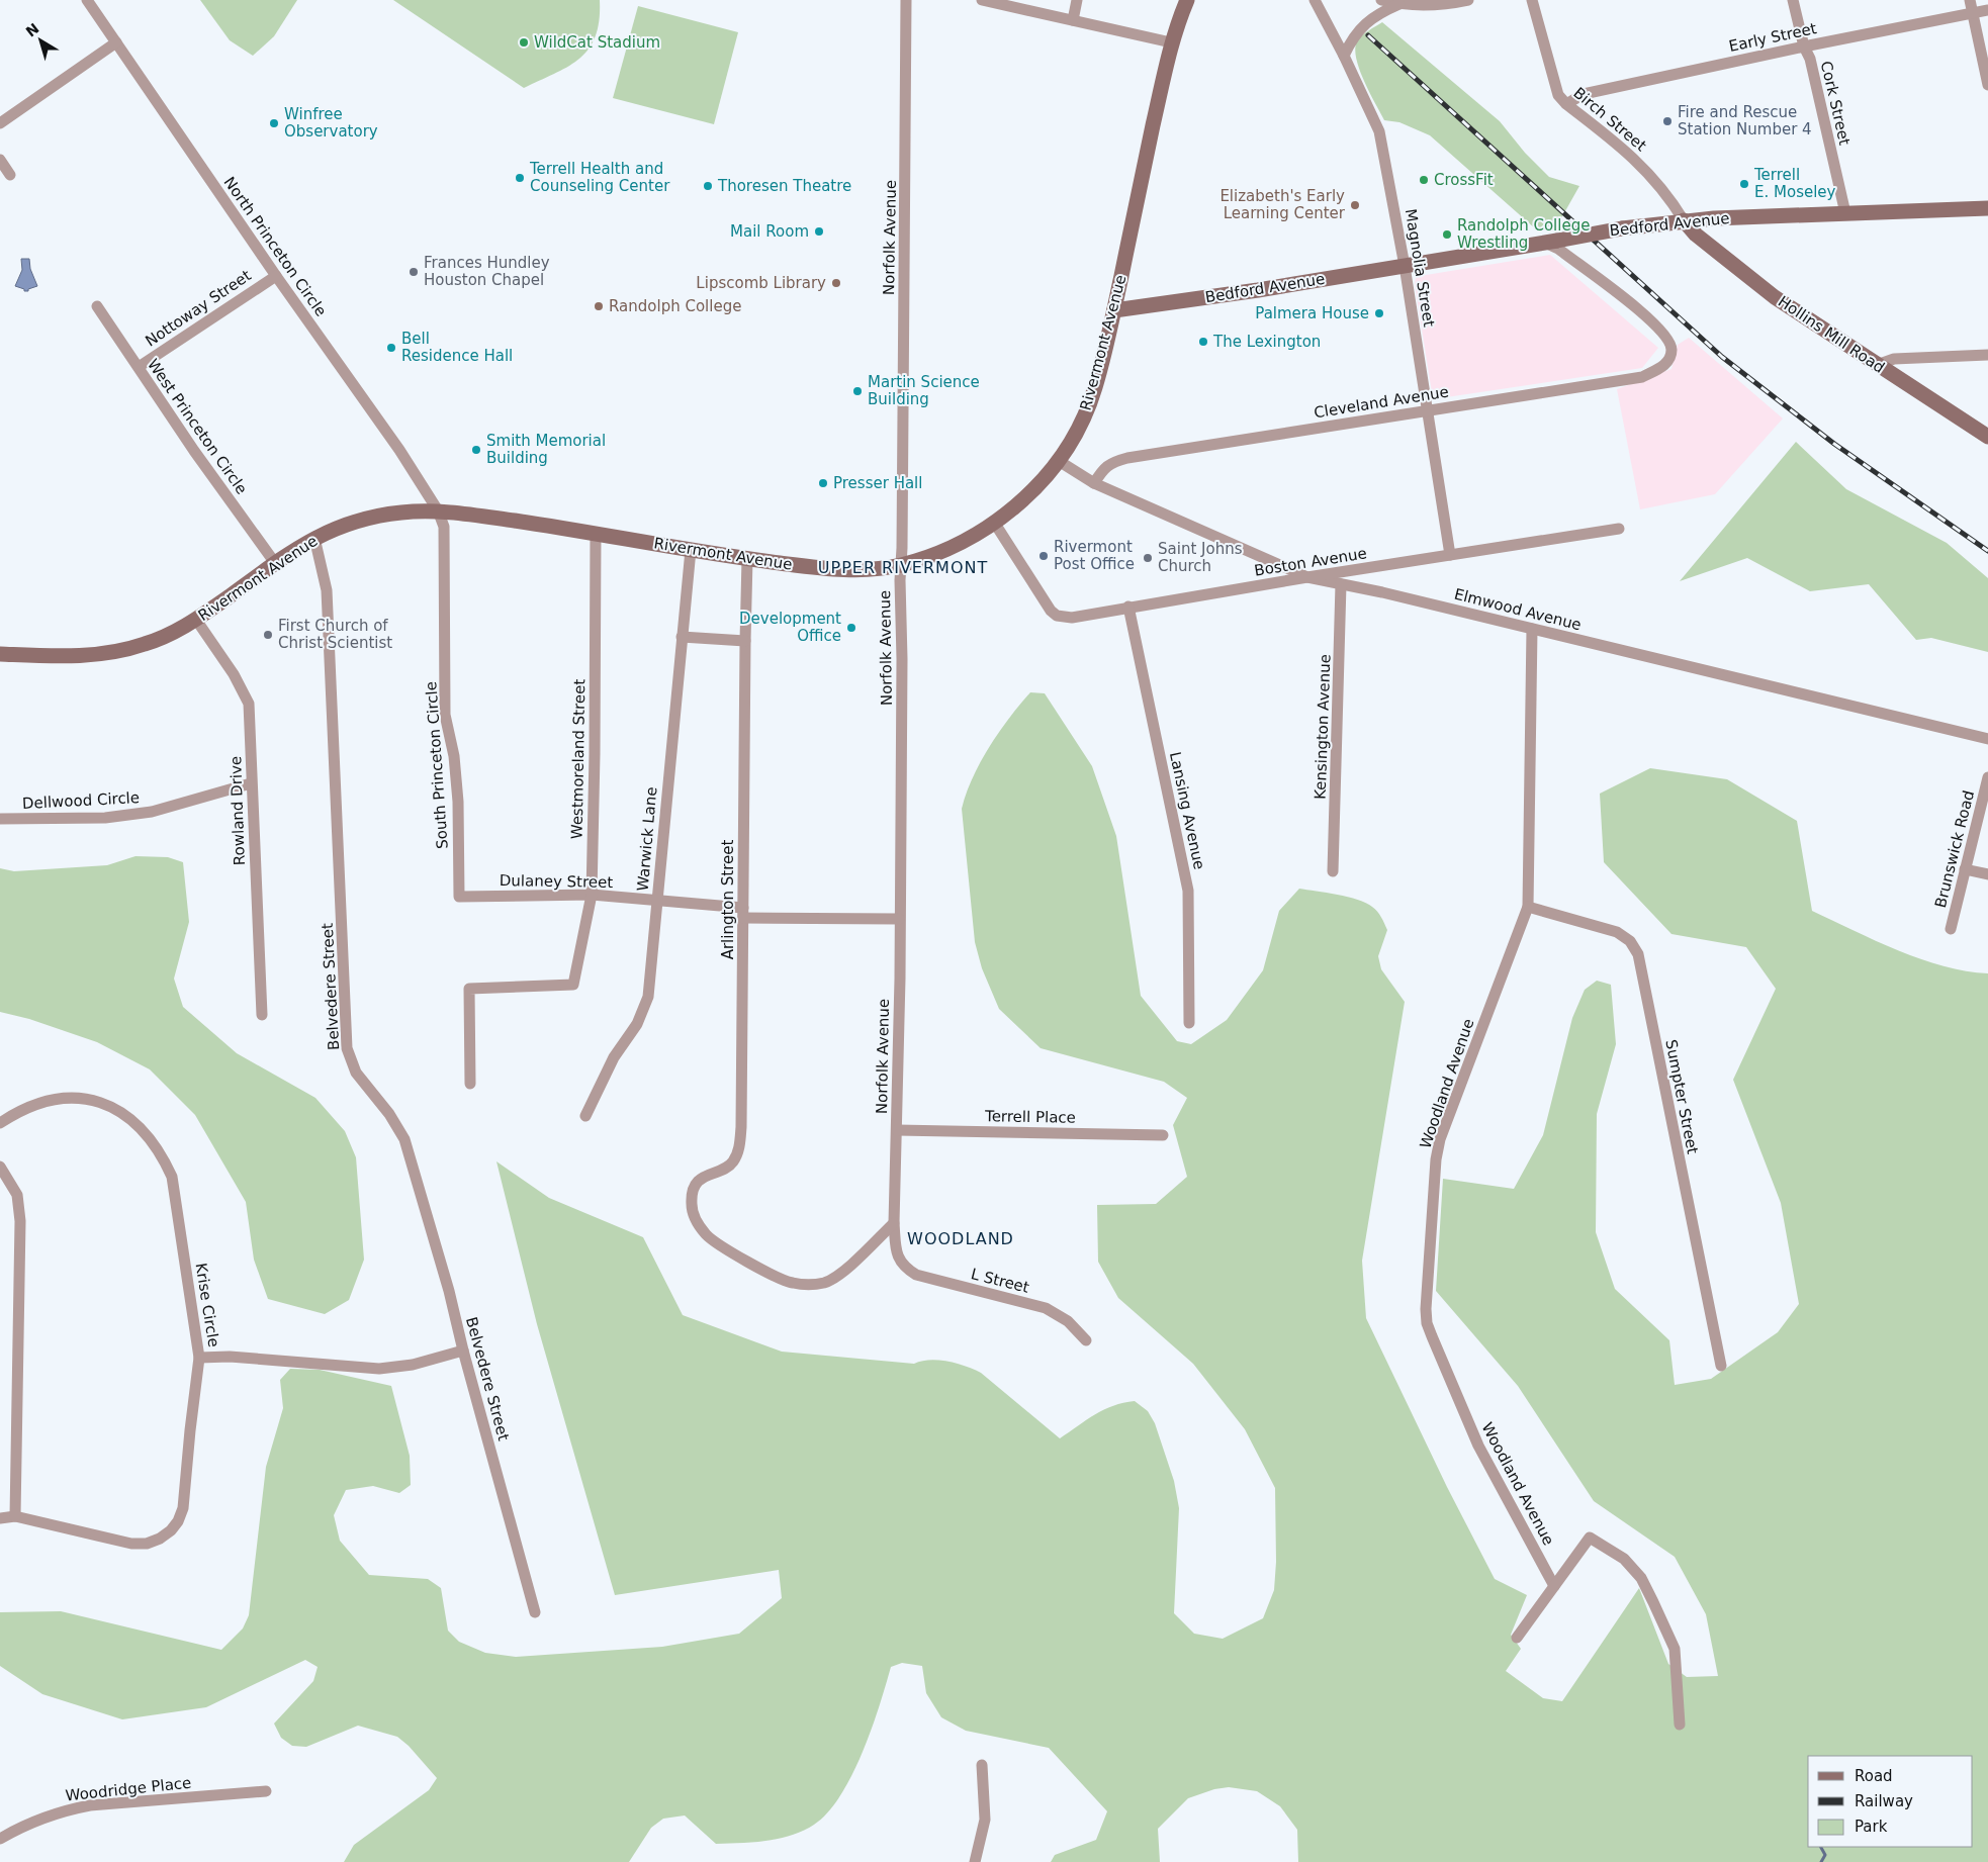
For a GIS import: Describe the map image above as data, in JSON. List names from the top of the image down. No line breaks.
{"streets":{"main road":["Bedford Avenue","Hollins Mill Road","Rivermont Avenue"],"street":["Early Street","Cork Street","Birch Street","Norfolk Avenue","North Princeton Circle","Magnolia Street","Nottoway Street","Cleveland Avenue","West Princeton Circle","Boston Avenue","Elmwood Avenue","Kensington Avenue","Westmoreland Street","South Princeton Circle","Dellwood Circle","Rowland Drive","Lansing Avenue","Warwick Lane","Brunswick Road","Dulaney Street","Arlington Street","Belvedere Street","Woodland Avenue","Sumpter Street","Terrell Place","L Street","Krise Circle","Woodridge Place"]},"crossings":[["Early Street","Cork Street"],["Early Street","Birch Street"],["Cork Street","Bedford Avenue"],["Birch Street","Bedford Avenue"],["Birch Street","Hollins Mill Road"],["Bedford Avenue","Magnolia Street"],["Bedford Avenue","Hollins Mill Road"],["Bedford Avenue","Rivermont Avenue"],["Bedford Avenue","Cleveland Avenue"],["Norfolk Avenue","Rivermont Avenue"],["Norfolk Avenue","Dulaney Street"],["Norfolk Avenue","Arlington Street"],["Norfolk Avenue","Terrell Place"],["Norfolk Avenue","L Street"],["North Princeton Circle","Nottoway Street"],["North Princeton Circle","Rivermont Avenue"],["North Princeton Circle","South Princeton Circle"],["Magnolia Street","Cleveland Avenue"],["Magnolia Street","Boston Avenue"],["Nottoway Street","West Princeton Circle"],["Rivermont Avenue","West Princeton Circle"],["Rivermont Avenue","Boston Avenue"],["Rivermont Avenue","Elmwood Avenue"],["Rivermont Avenue","Westmoreland Street"],["Rivermont Avenue","South Princeton Circle"],["Rivermont Avenue","Rowland Drive"],["Rivermont Avenue","Warwick Lane"],["Rivermont Avenue","Arlington Street"],["Rivermont Avenue","Belvedere Street"],["Cleveland Avenue","Elmwood Avenue"],["Boston Avenue","Elmwood Avenue"],["Boston Avenue","Lansing Avenue"],["Elmwood Avenue","Kensington Avenue"],["Elmwood Avenue","Woodland Avenue"],["Westmoreland Street","Dulaney Street"],["South Princeton Circle","Dulaney Street"],["Dellwood Circle","Rowland Drive"],["Warwick Lane","Dulaney Street"],["Dulaney Street","Arlington Street"],["Woodland Avenue","Sumpter Street"]],"districts":["UPPER RIVERMONT","WOODLAND"],"places":["WildCat Stadium","Fire and Rescue Station Number 4","Winfree Observatory","Terrell Health and Counseling Center","CrossFit","Terrell E. Moseley","Thoresen Theatre","Elizabeth's Early Learning Center","Mail Room","Randolph College Wrestling","Frances Hundley Houston Chapel","Lipscomb Library","Randolph College","Palmera House","The Lexington","Bell Residence Hall","Martin Science Building","Smith Memorial Building","Presser Hall","Rivermont Post Office","Saint Johns Church","Development Office","First Church of Christ Scientist"],"legend":["Road","Railway","Park"],"north":"top left"}
